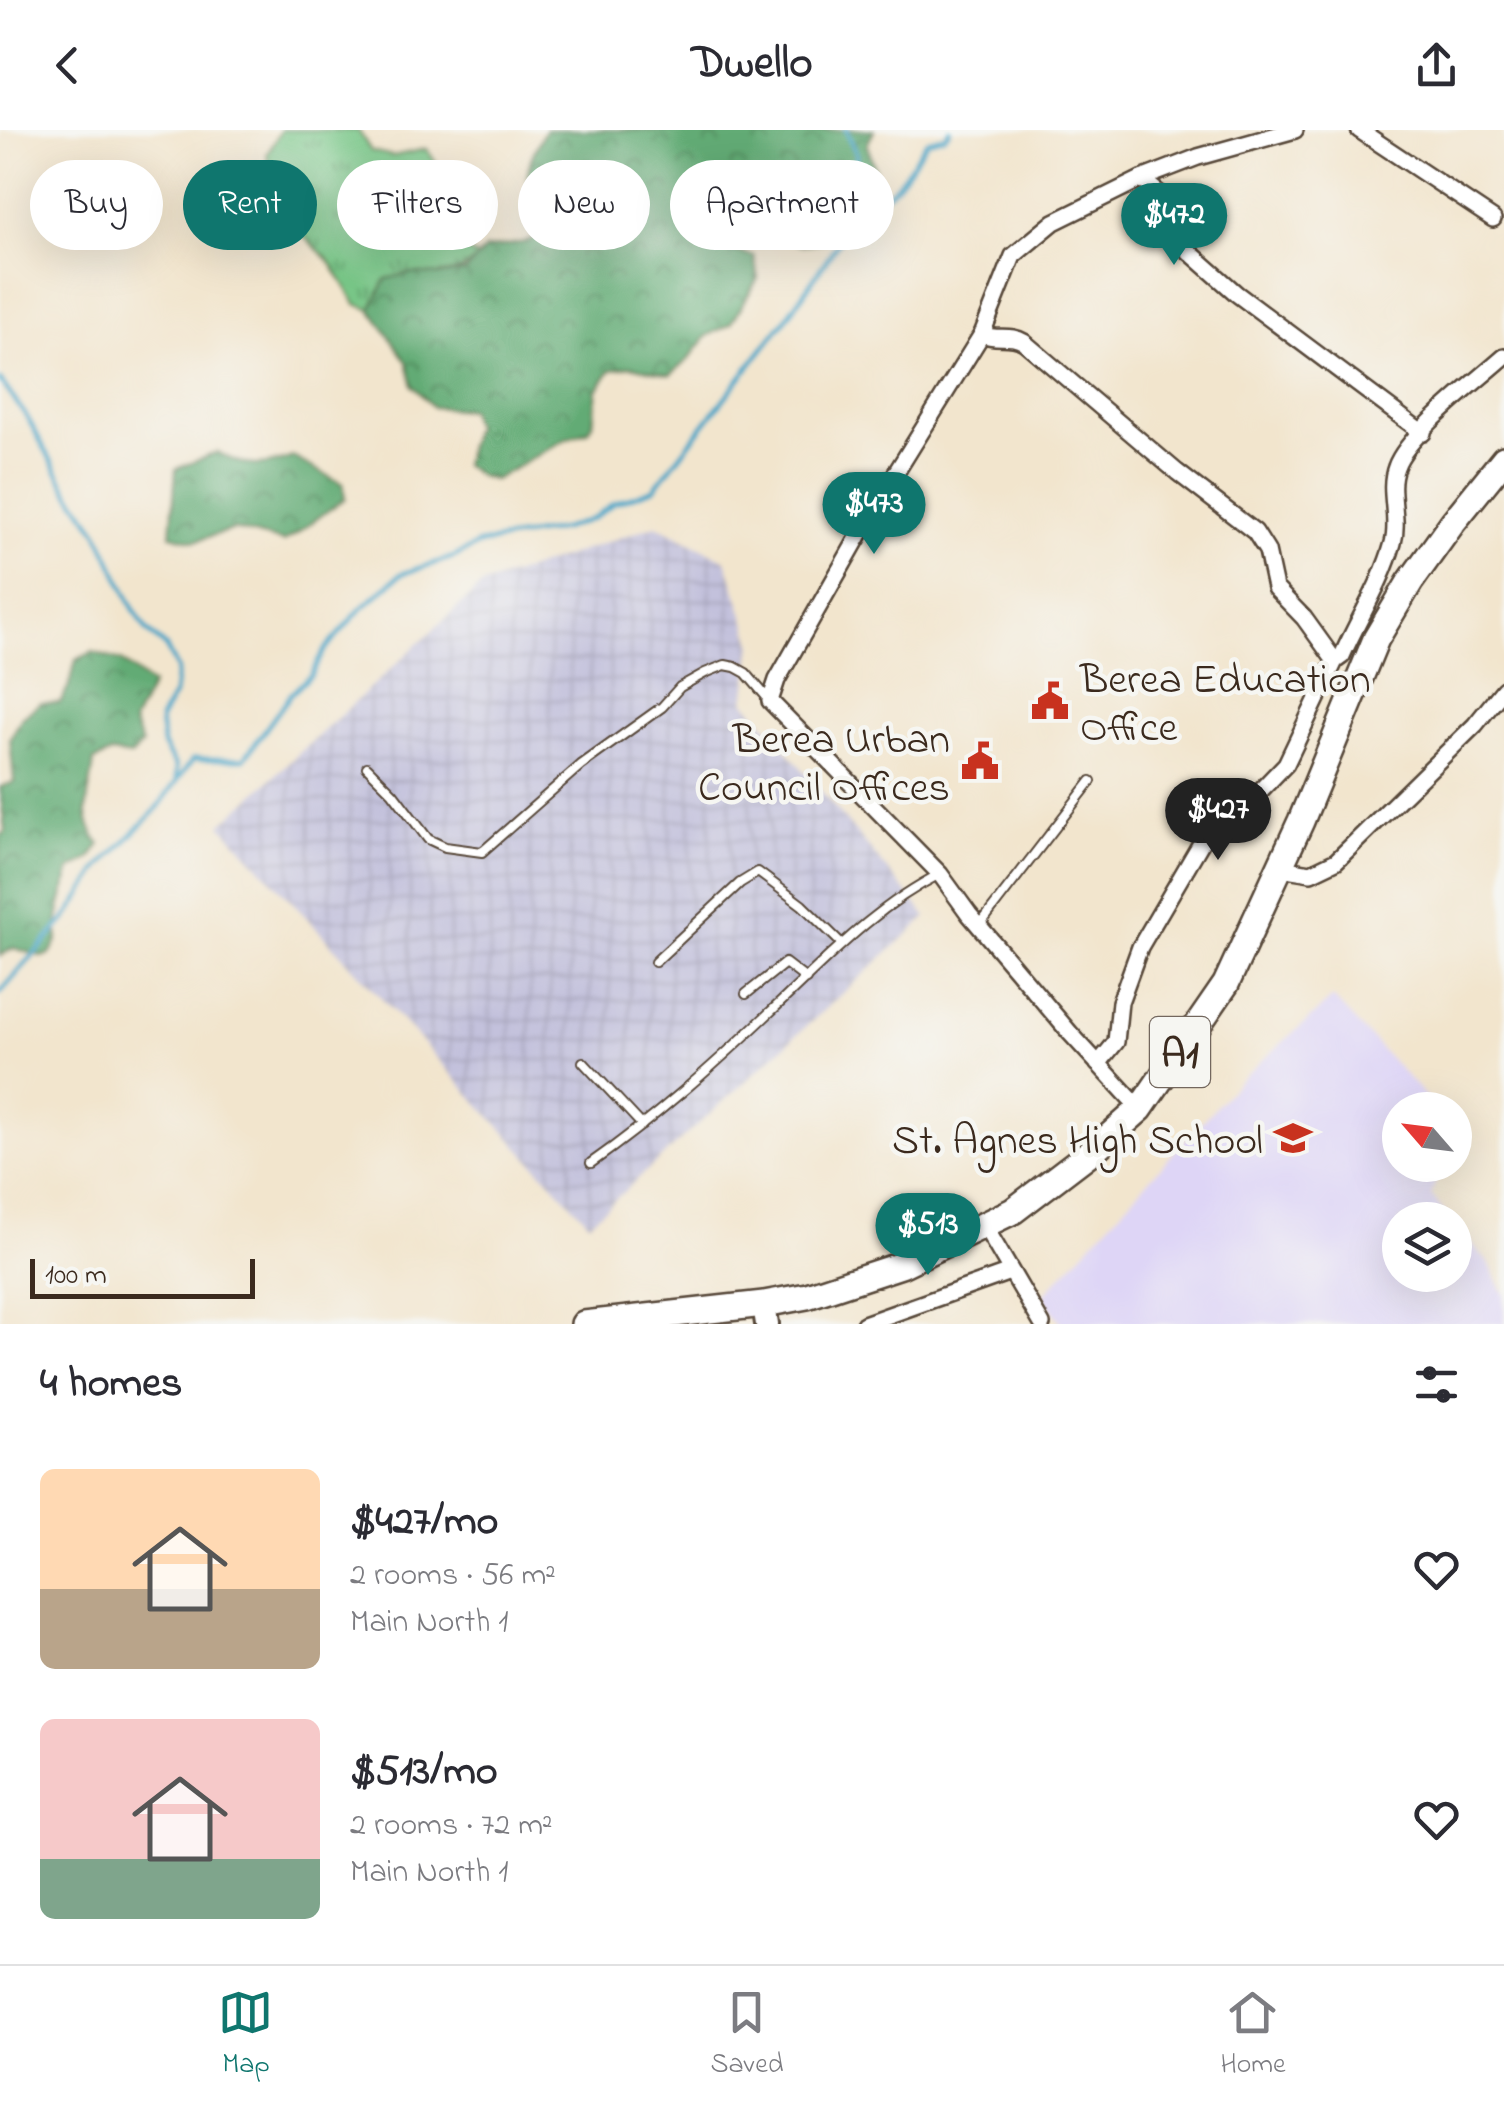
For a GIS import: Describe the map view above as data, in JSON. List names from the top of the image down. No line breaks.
{"streets":{"main road":["A1"]},"places":{"public building":["Berea Education Office","Berea Urban Council Offices"],"school or university":["St. Agnes High School"]},"scale_bar":"100 m","north":"top left","page":{"header":"Dwello","chip":["Buy","Rent","Filters","New","Apartment"],"price":["$472","$473","$427","$513"],"scale":"100 m","heading":"4 homes","list":[{"name":"$427/mo","note":"2 rooms · 56 m² · Main North 1"},{"name":"$513/mo","note":"2 rooms · 72 m² · Main North 1"}],"tabs":["Map","Saved","Home"]}}
